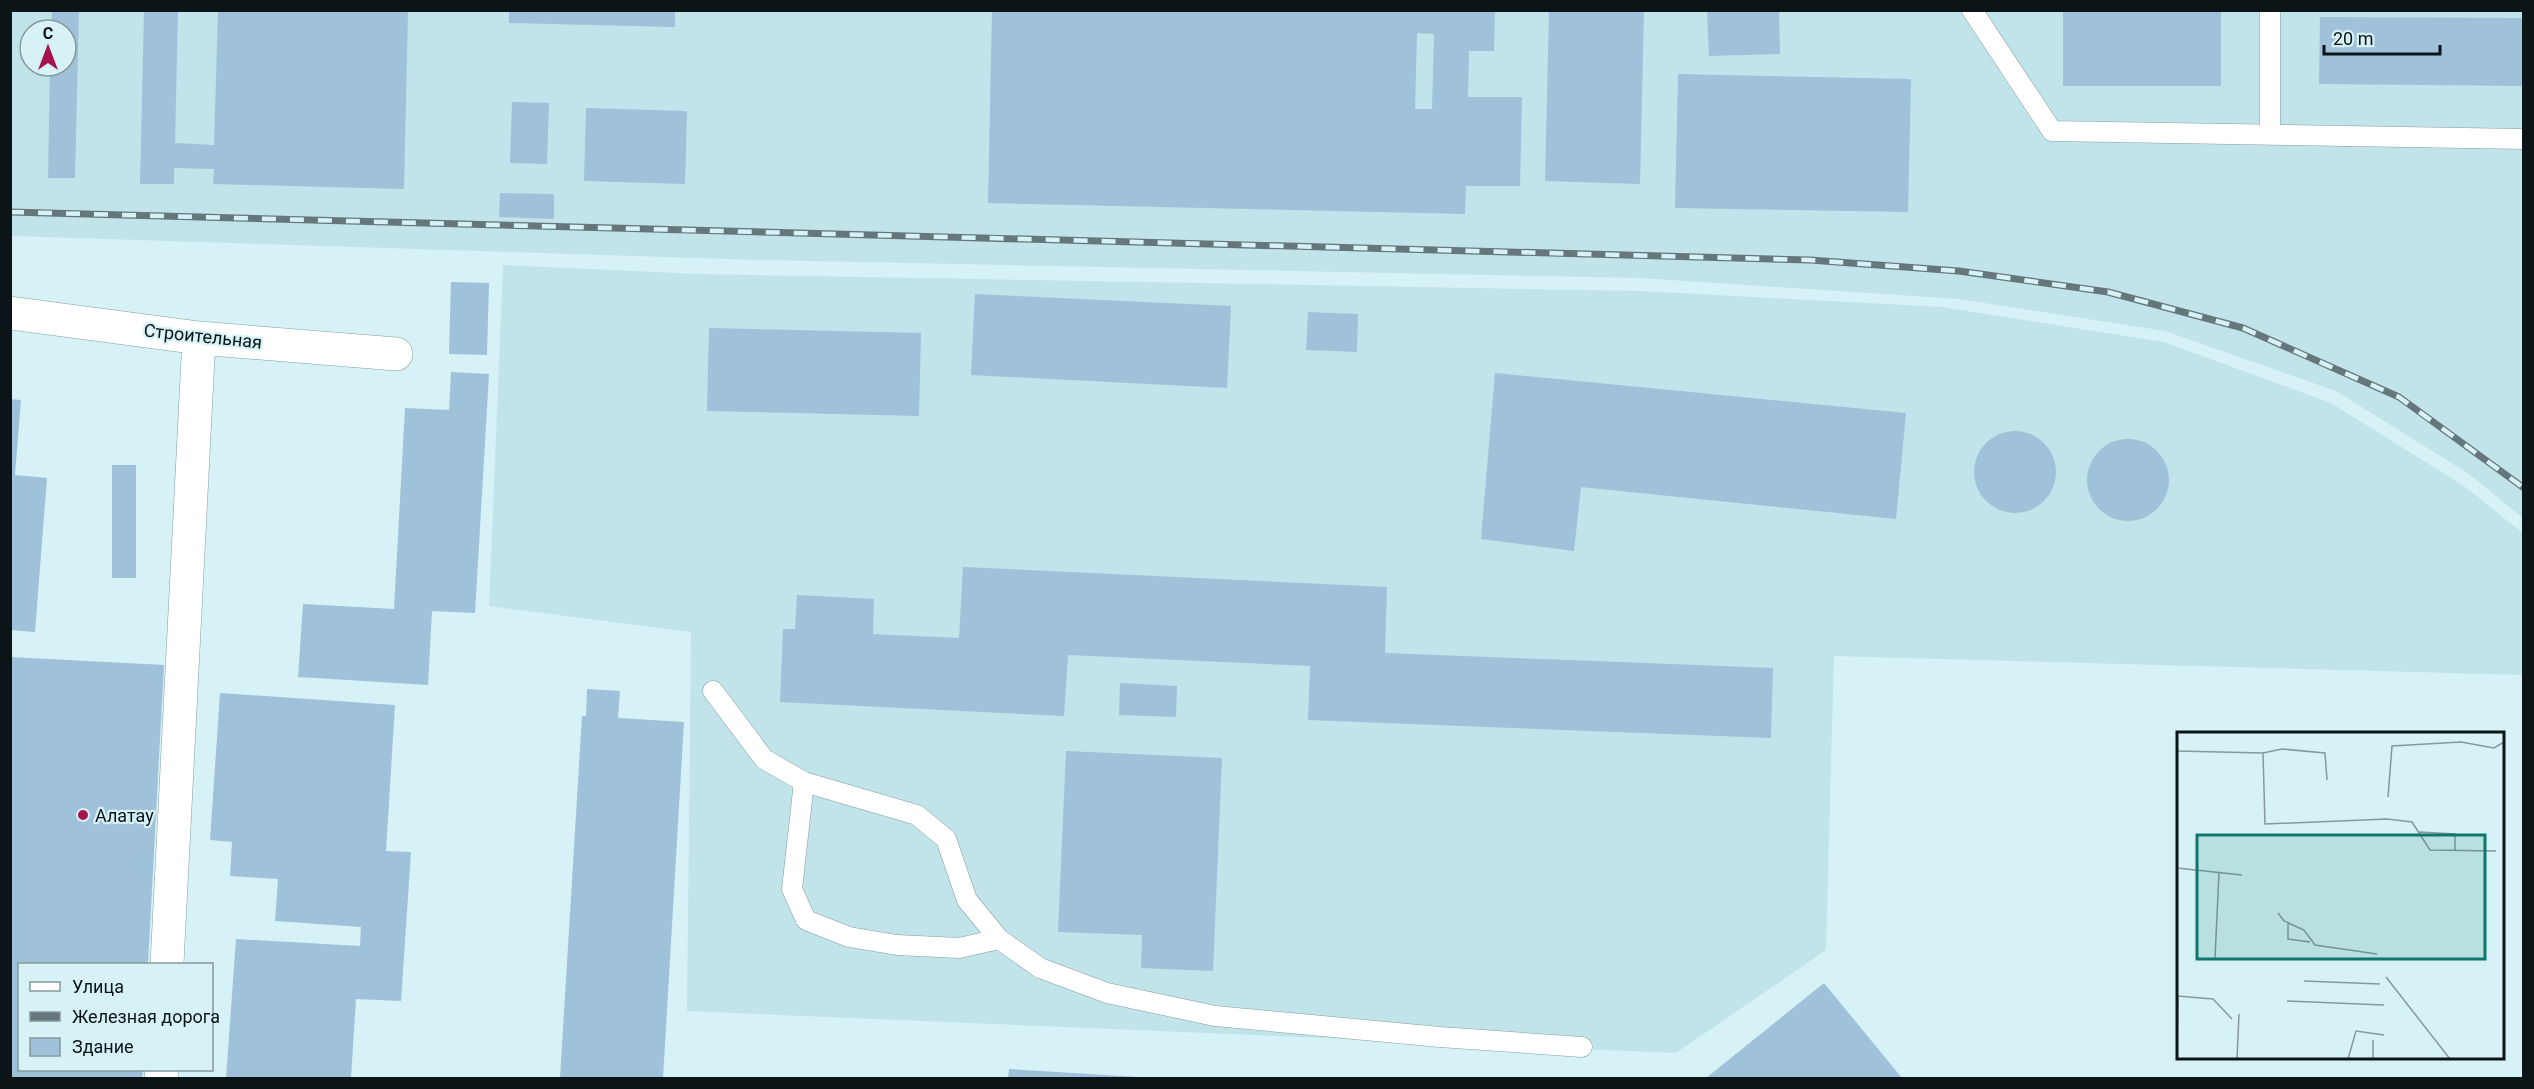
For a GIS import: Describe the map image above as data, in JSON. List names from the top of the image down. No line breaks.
{"streets":{"street":["Строительная"]},"places":["Алатау"],"legend":["Улица","Железная дорога","Здание"],"scale_bar":"20 m","north":"top"}
